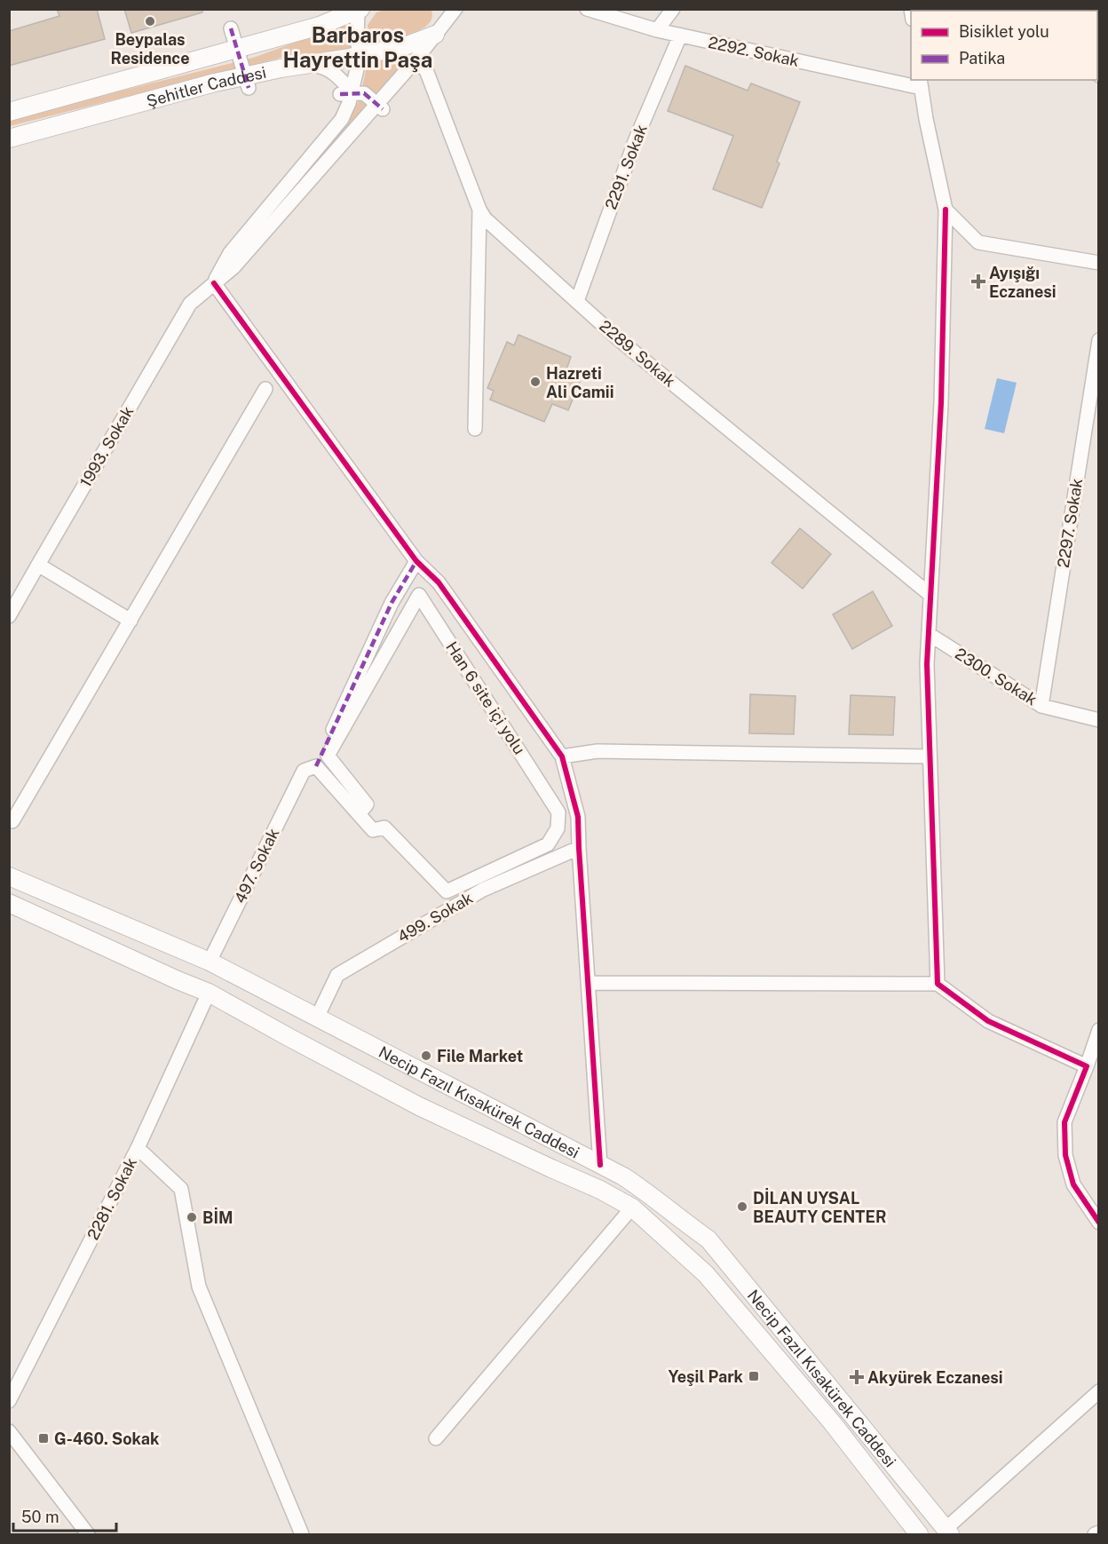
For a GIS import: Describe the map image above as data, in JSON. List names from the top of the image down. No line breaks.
{"streets":{"main road":["Şehitler Caddesi","Necip Fazıl Kısakürek Caddesi"],"street":["2292. Sokak","2291. Sokak","2289. Sokak","1993. Sokak","2297. Sokak","2300. Sokak","Han 6 site içi yolu","497. Sokak","499. Sokak","2281. Sokak"]},"crossings":[["2292. Sokak","2291. Sokak"],["Şehitler Caddesi","1993. Sokak"],["2291. Sokak","2289. Sokak"],["2289. Sokak","1993. Sokak"],["2297. Sokak","2300. Sokak"],["497. Sokak","Necip Fazıl Kısakürek Caddesi"],["499. Sokak","Necip Fazıl Kısakürek Caddesi"],["Necip Fazıl Kısakürek Caddesi","2281. Sokak"]],"districts":["Barbaros Hayrettin Paşa"],"places":{"other":["Beypalas Residence","Hazreti Ali Camii","File Market","DİLAN UYSAL BEAUTY CENTER","BİM"],"health":["Ayışığı Eczanesi","Akyürek Eczanesi"],"transit":["Yeşil Park","G-460. Sokak"]},"legend":["Bisiklet yolu","Patika"],"scale_bar":"50 m"}
